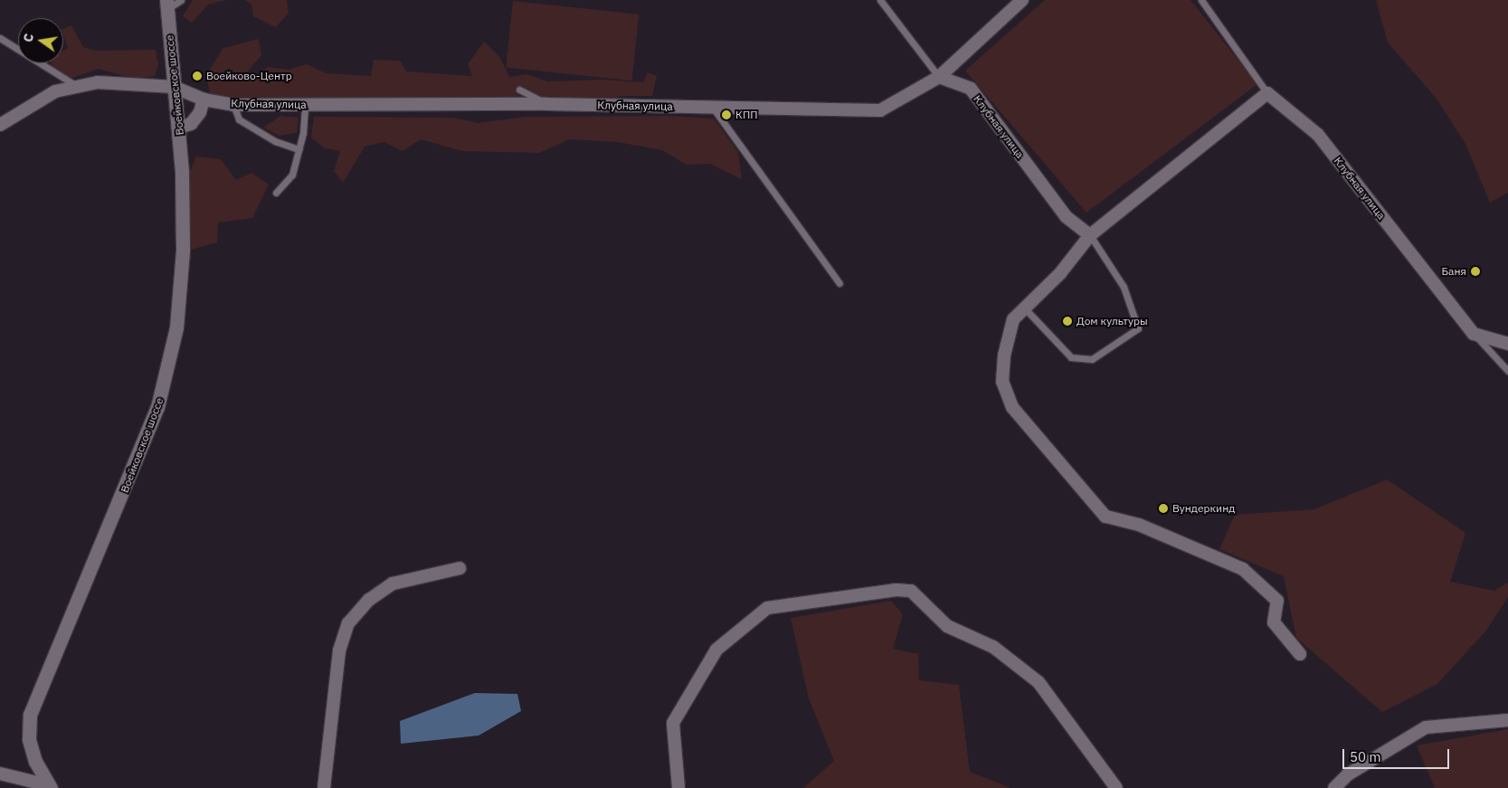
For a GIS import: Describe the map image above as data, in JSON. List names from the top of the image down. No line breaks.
{"streets":{"street":["Воейковское шоссе","Клубная улица"]},"crossings":[["Воейковское шоссе","Клубная улица"]],"places":["Воейково-Центр","КПП","Баня","Дом культуры","Вундеркинд"],"scale_bar":"50 m","north":"left"}
